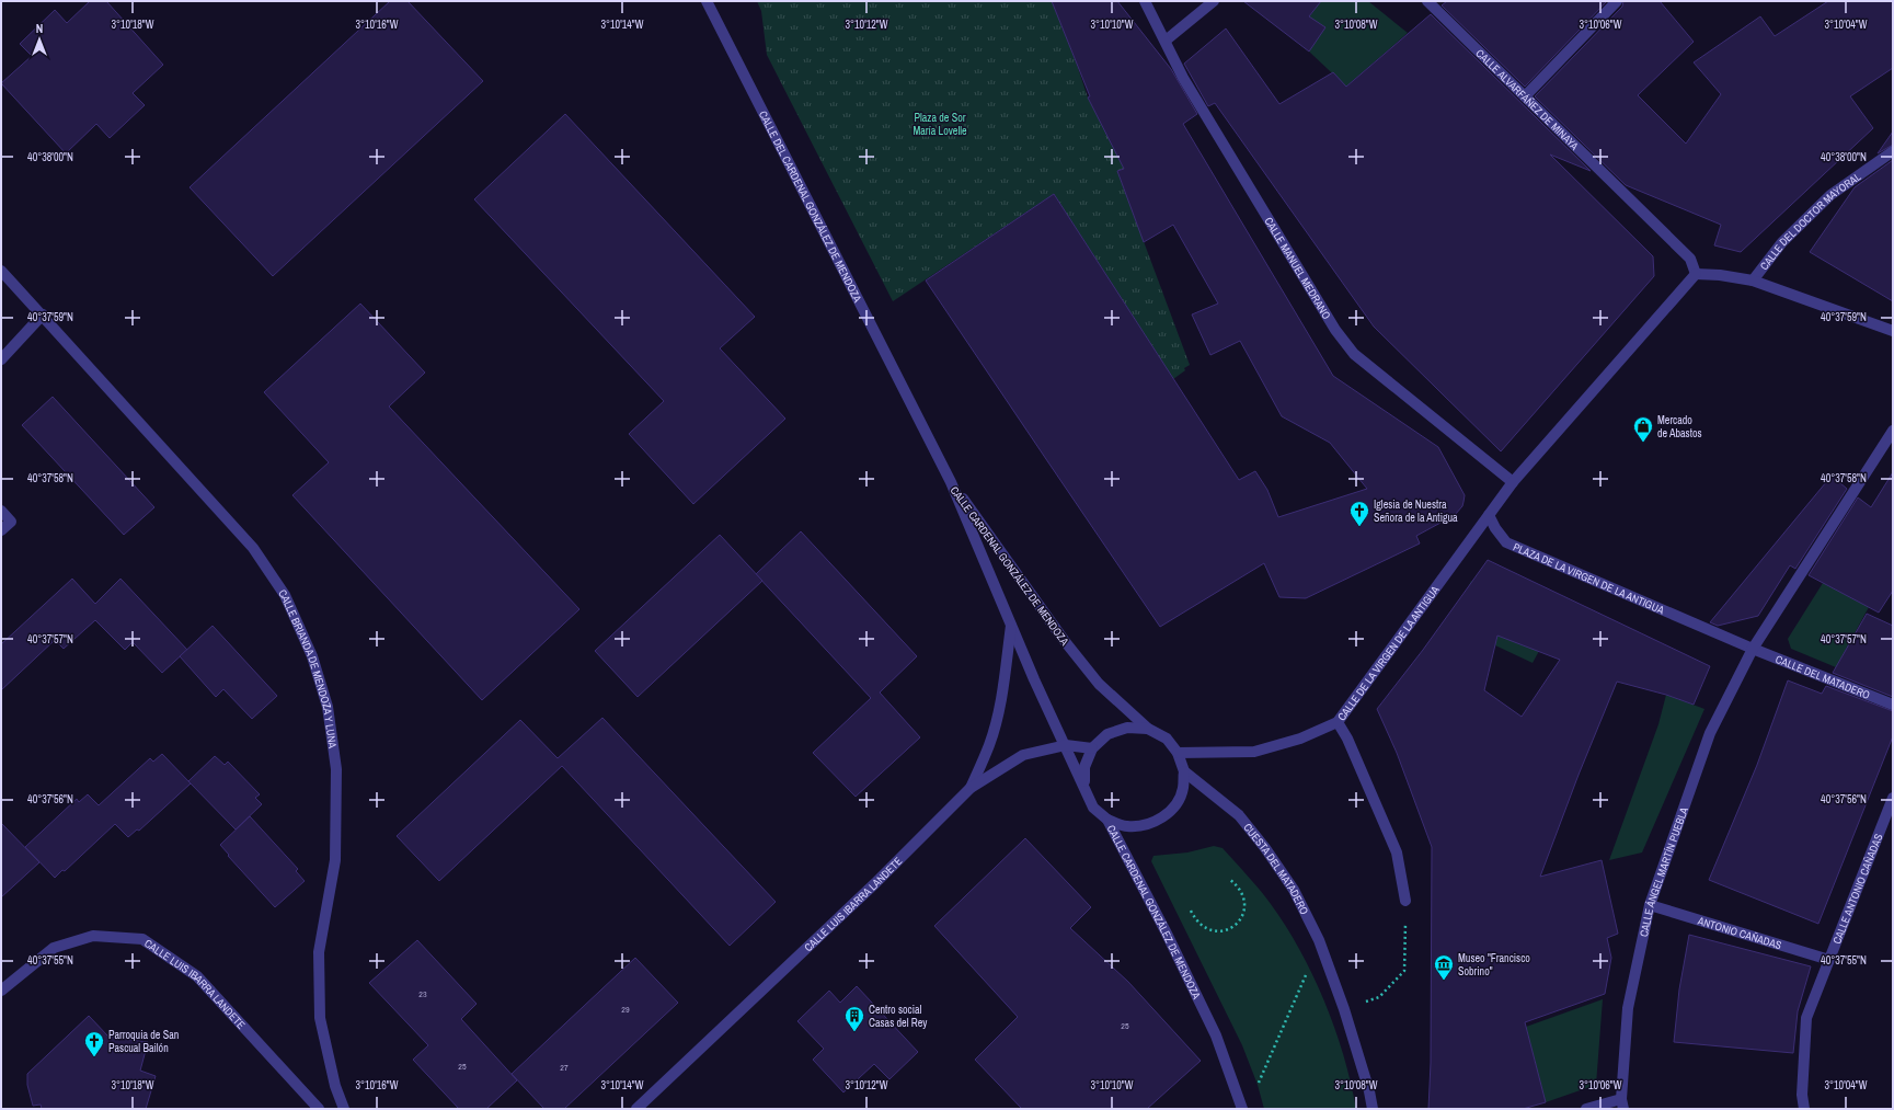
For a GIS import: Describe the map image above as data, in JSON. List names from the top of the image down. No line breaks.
{"streets":{"street":["CALLE ALVARFÁÑEZ DE MINAYA","CALLE DEL CARDENAL GONZÁLEZ DE MENDOZA","CALLE DEL DOCTOR MAYORAL","CALLE MANUEL MEDRANO","CALLE CARDENAL GONZÁLEZ DE MENDOZA","PLAZA DE LA VIRGEN DE LA ANTIGUA","CALLE DE LA VIRGEN DE LA ANTIGUA","CALLE BRIANDA DE MENDOZA Y LUNA","CALLE DEL MATADERO","CUESTA DEL MATADERO","CALLE ÁNGEL MARTÍN PUEBLA","CALLE ANTONIO CAÑADAS","CALLE LUIS IBARRA LANDETE","ANTONIO CAÑADAS"]},"crossings":[["CALLE DEL CARDENAL GONZÁLEZ DE MENDOZA","CALLE CARDENAL GONZÁLEZ DE MENDOZA"],["CALLE CARDENAL GONZÁLEZ DE MENDOZA","CALLE DE LA VIRGEN DE LA ANTIGUA"],["CALLE CARDENAL GONZÁLEZ DE MENDOZA","CUESTA DEL MATADERO"],["CALLE CARDENAL GONZÁLEZ DE MENDOZA","CALLE LUIS IBARRA LANDETE"],["PLAZA DE LA VIRGEN DE LA ANTIGUA","CALLE DE LA VIRGEN DE LA ANTIGUA"],["PLAZA DE LA VIRGEN DE LA ANTIGUA","CALLE DEL MATADERO"],["PLAZA DE LA VIRGEN DE LA ANTIGUA","CALLE ÁNGEL MARTÍN PUEBLA"],["CALLE DE LA VIRGEN DE LA ANTIGUA","CUESTA DEL MATADERO"],["CALLE DE LA VIRGEN DE LA ANTIGUA","CALLE LUIS IBARRA LANDETE"],["CALLE DEL MATADERO","CALLE ÁNGEL MARTÍN PUEBLA"],["CUESTA DEL MATADERO","CALLE LUIS IBARRA LANDETE"],["CALLE ÁNGEL MARTÍN PUEBLA","ANTONIO CAÑADAS"],["CALLE ANTONIO CAÑADAS","ANTONIO CAÑADAS"]],"parks":["Plaza de Sor María Lovelle"],"places":{"shop":["Mercado de Abastos"],"church":["Iglesia de Nuestra Señora de la Antigua","Parroquia de San Pascual Bailón"],"museum":["Museo \"Francisco Sobrino\""],"building":["Centro social Casas del Rey"]},"house_numbers":["23","29","25","25","27"],"north":"top","coordinates":["3°10'18\"W","3°10'16\"W","3°10'14\"W","3°10'12\"W","3°10'10\"W","3°10'08\"W","3°10'06\"W","3°10'04\"W","40°38'00\"N","40°37'59\"N","40°37'58\"N","40°37'57\"N","40°37'56\"N","40°37'55\"N"]}
